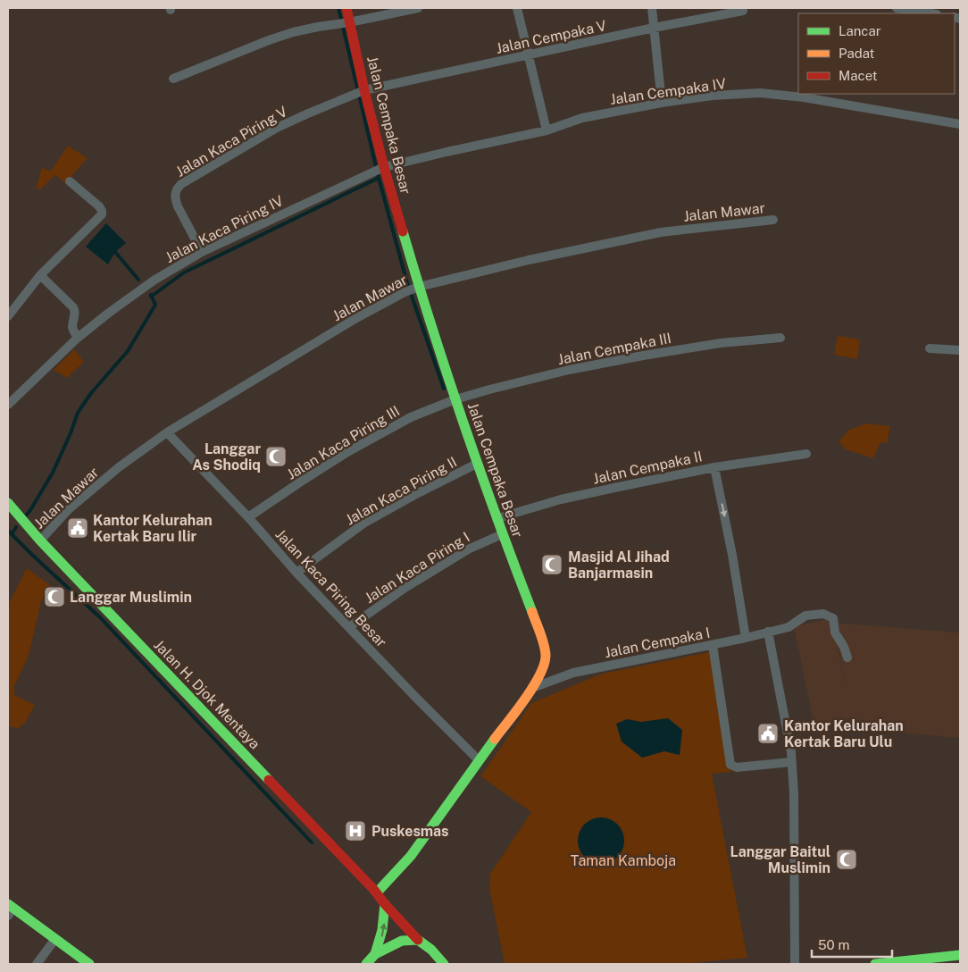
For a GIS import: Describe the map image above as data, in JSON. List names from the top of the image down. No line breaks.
{"streets":{"main road":["Jalan Cempaka Besar","Jalan H. Djok Mentaya"],"street":["Jalan Cempaka V","Jalan Cempaka IV","Jalan Kaca Piring V","Jalan Mawar","Jalan Kaca Piring IV","Jalan Cempaka III","Jalan Kaca Piring III","Jalan Cempaka II","Jalan Kaca Piring II","Jalan Kaca Piring I","Jalan Kaca Piring Besar","Jalan Cempaka I"]},"crossings":[["Jalan Cempaka V","Jalan Cempaka Besar"],["Jalan Cempaka V","Jalan Kaca Piring V"],["Jalan Cempaka IV","Jalan Cempaka Besar"],["Jalan Cempaka IV","Jalan Kaca Piring IV"],["Jalan Cempaka Besar","Jalan Kaca Piring V"],["Jalan Cempaka Besar","Jalan Mawar"],["Jalan Cempaka Besar","Jalan Kaca Piring IV"],["Jalan Cempaka Besar","Jalan Cempaka III"],["Jalan Cempaka Besar","Jalan Kaca Piring III"],["Jalan Cempaka Besar","Jalan Cempaka II"],["Jalan Cempaka Besar","Jalan Kaca Piring II"],["Jalan Cempaka Besar","Jalan Kaca Piring I"],["Jalan Cempaka Besar","Jalan Kaca Piring Besar"],["Jalan Cempaka Besar","Jalan Cempaka I"],["Jalan Cempaka Besar","Jalan H. Djok Mentaya"],["Jalan Kaca Piring V","Jalan Kaca Piring IV"],["Jalan Mawar","Jalan Kaca Piring Besar"],["Jalan Mawar","Jalan H. Djok Mentaya"],["Jalan Cempaka III","Jalan Kaca Piring III"],["Jalan Kaca Piring III","Jalan Kaca Piring Besar"],["Jalan Kaca Piring II","Jalan Kaca Piring Besar"],["Jalan Kaca Piring I","Jalan Kaca Piring Besar"]],"parks":["Taman Kamboja"],"places":{"mosque":["Langgar As Shodiq","Masjid Al Jihad Banjarmasin","Langgar Muslimin","Langgar Baitul Muslimin"],"public building":["Kantor Kelurahan Kertak Baru Ilir","Kantor Kelurahan Kertak Baru Ulu"],"hospital":["Puskesmas"]},"legend":["Lancar","Padat","Macet"],"scale_bar":"50 m"}
